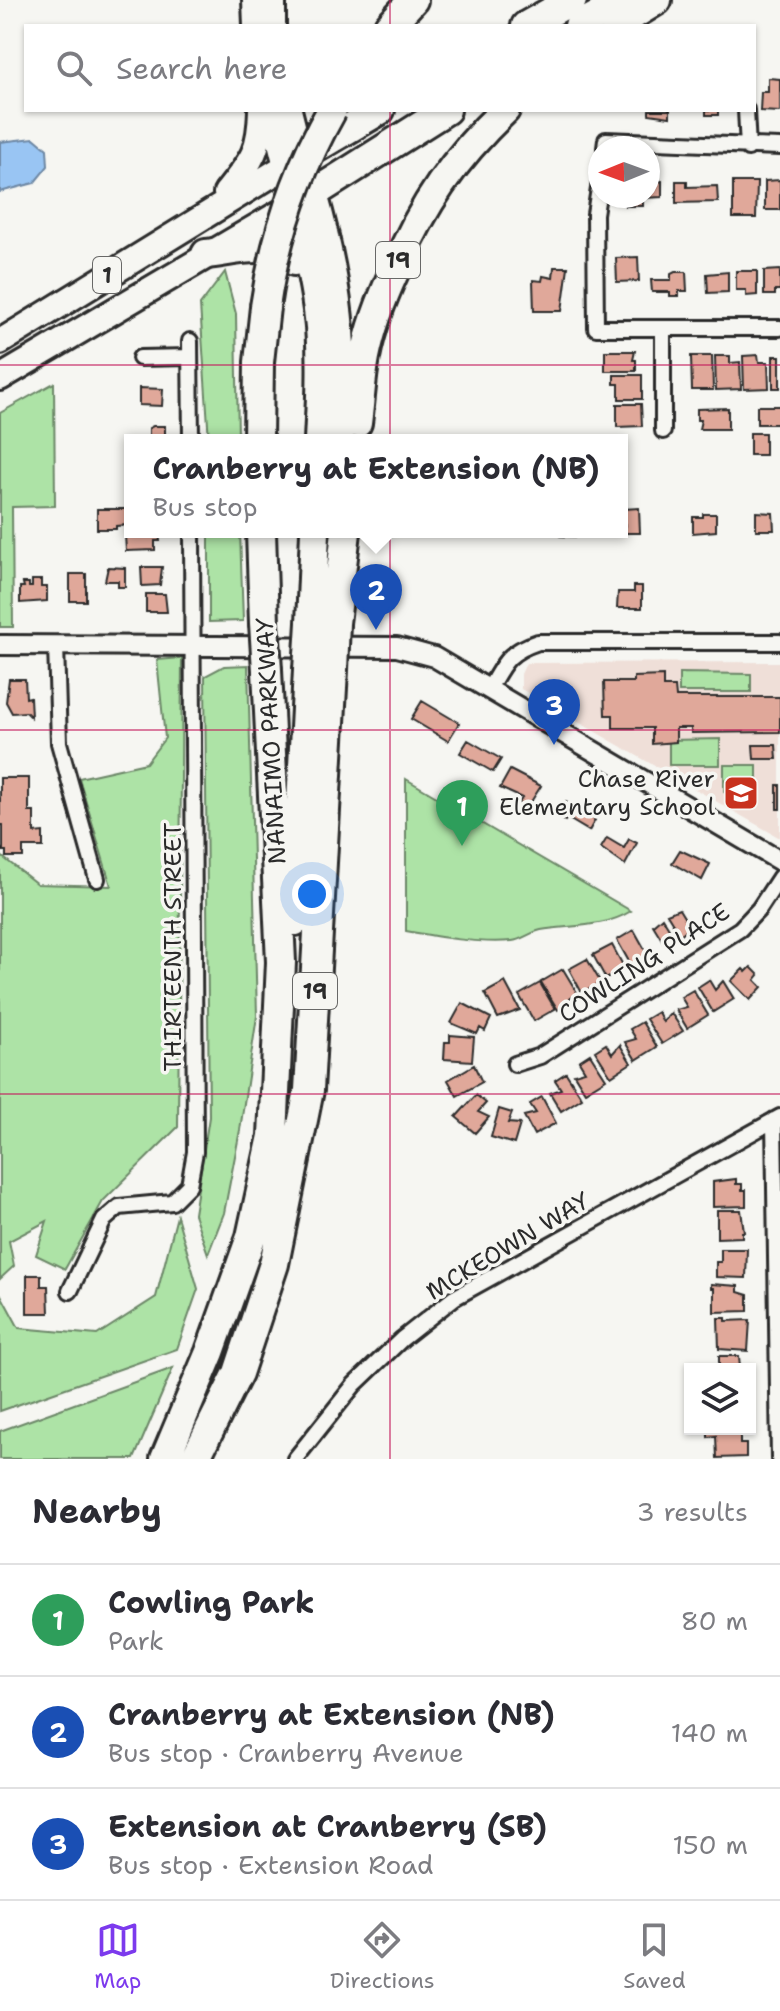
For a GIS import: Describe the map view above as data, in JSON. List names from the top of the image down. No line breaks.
{"streets":{"highway":["19","1","NANAIMO PARKWAY"],"street":["THIRTEENTH STREET","COWLING PLACE","MCKEOWN WAY"]},"places":{"school or university":["Chase River Elementary School"]},"north":"left","page":{"search":"Search here","popup":["Cranberry at Extension (NB)","Bus stop"],"pins":["2","3","1"],"heading":["Nearby","3 results"],"list":[{"mark":"1","name":"Cowling Park","note":"Park","value":"80 m"},{"mark":"2","name":"Cranberry at Extension (NB)","note":"Bus stop · Cranberry Avenue","value":"140 m"},{"mark":"3","name":"Extension at Cranberry (SB)","note":"Bus stop · Extension Road","value":"150 m"}],"nav":["Map","Directions","Saved"]}}
